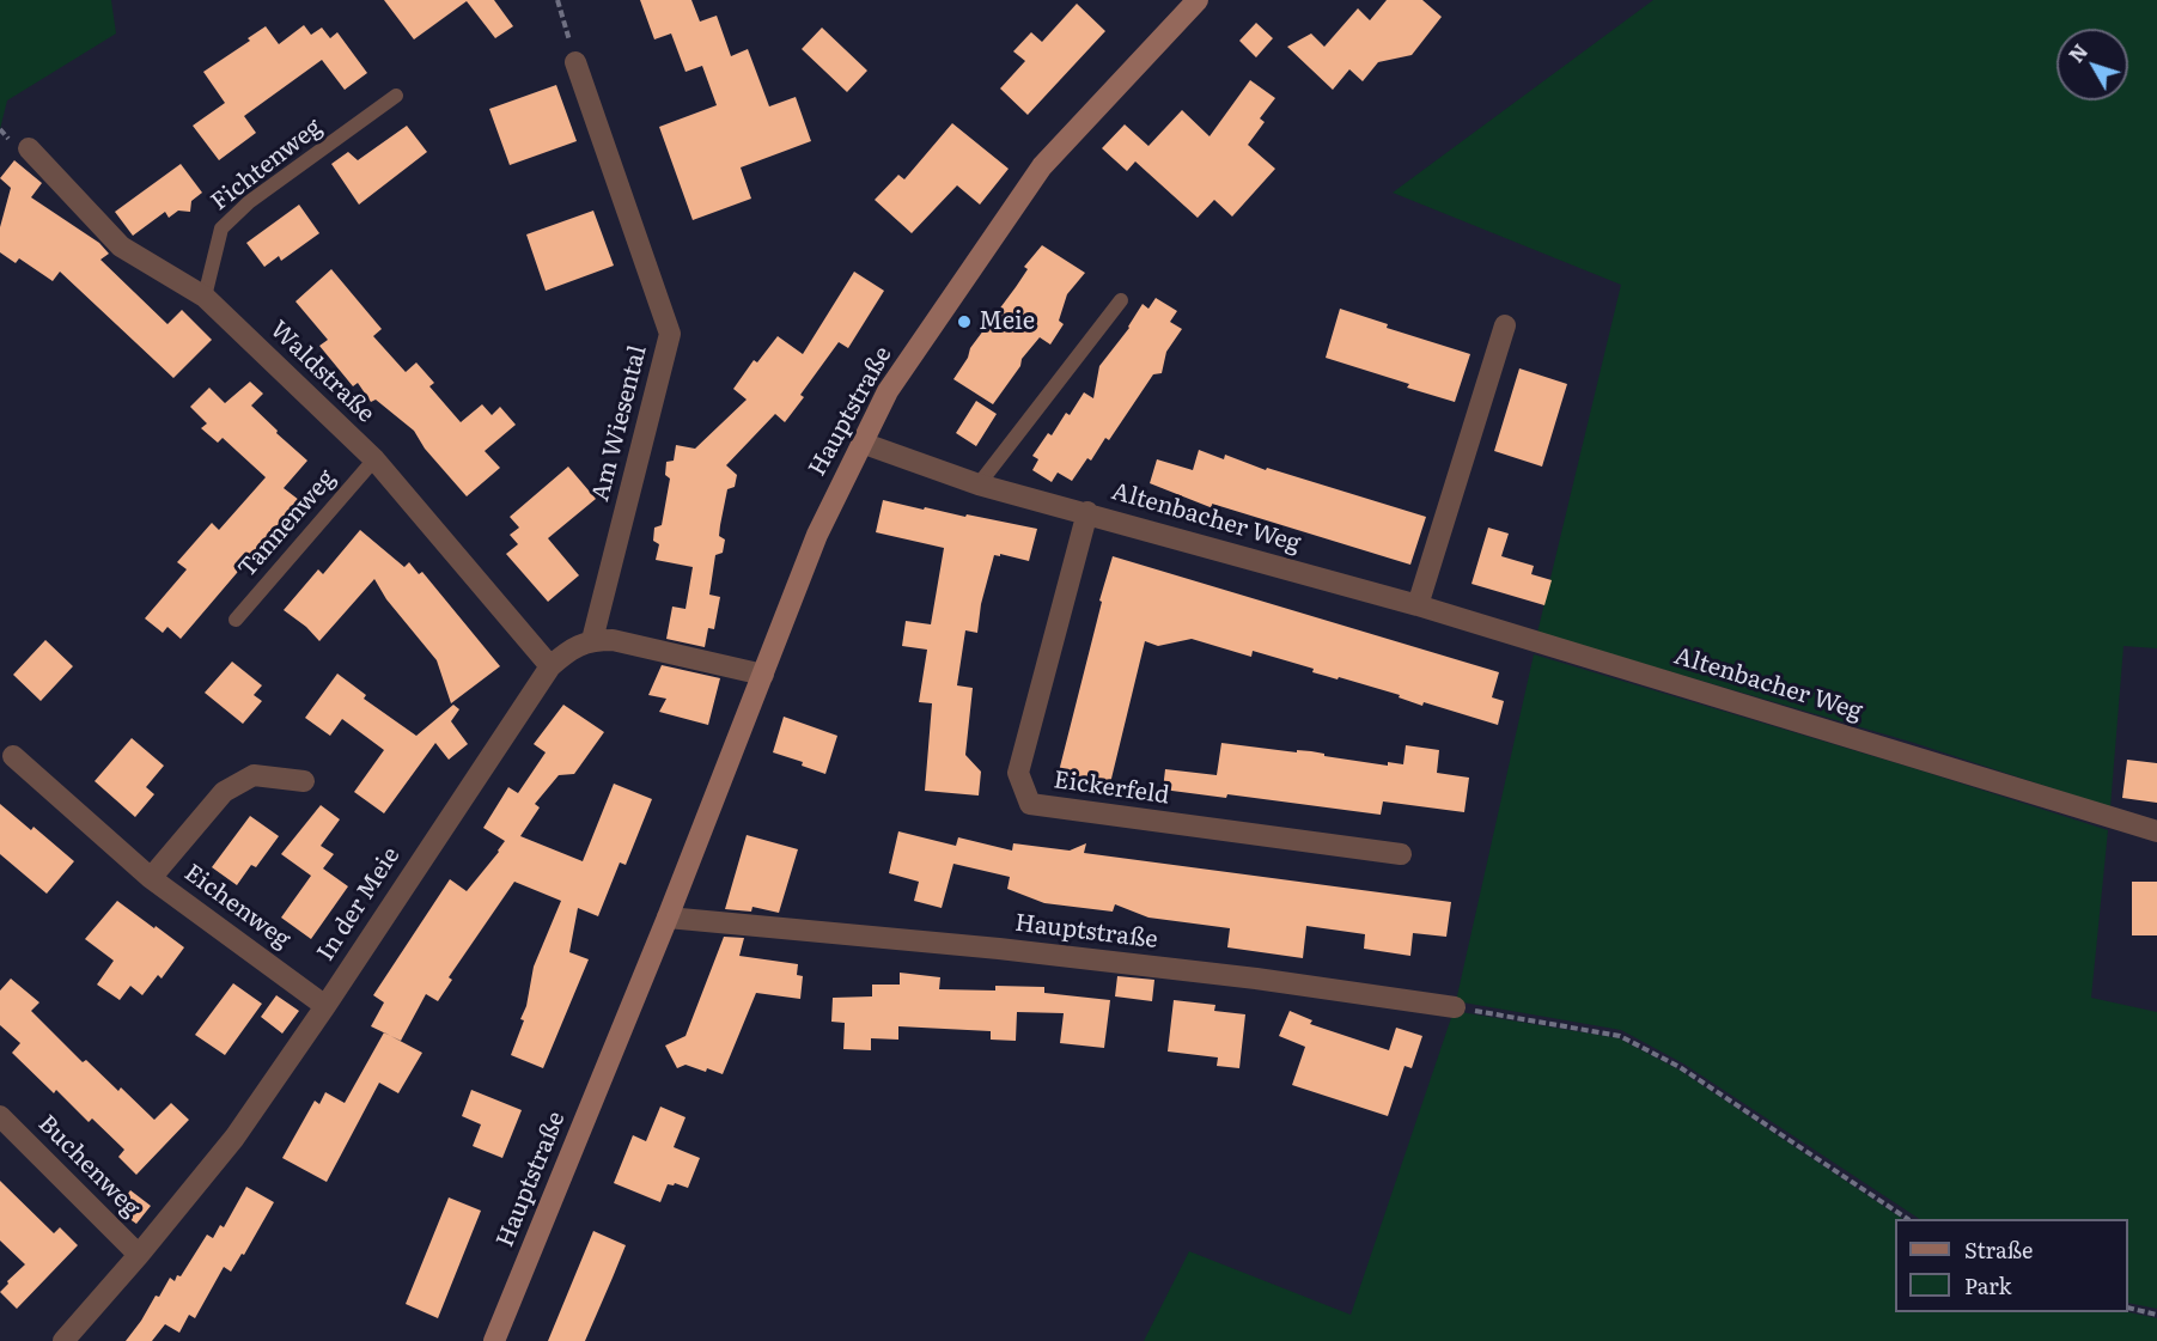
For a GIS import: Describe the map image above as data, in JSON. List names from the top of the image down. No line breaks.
{"streets":{"main road":["Hauptstraße"],"street":["Waldstraße","Am Wiesental","Altenbacher Weg","Eickerfeld","In der Meie","Eichenweg","Buchenweg"],"lane":["Fichtenweg","Tannenweg"]},"crossings":[["Fichtenweg","Waldstraße"],["Waldstraße","Tannenweg"],["Waldstraße","In der Meie"],["Hauptstraße","Altenbacher Weg"],["Am Wiesental","In der Meie"],["Altenbacher Weg","Eickerfeld"],["In der Meie","Eichenweg"],["In der Meie","Buchenweg"]],"places":["Meie"],"legend":["Straße","Park"],"north":"top left"}
